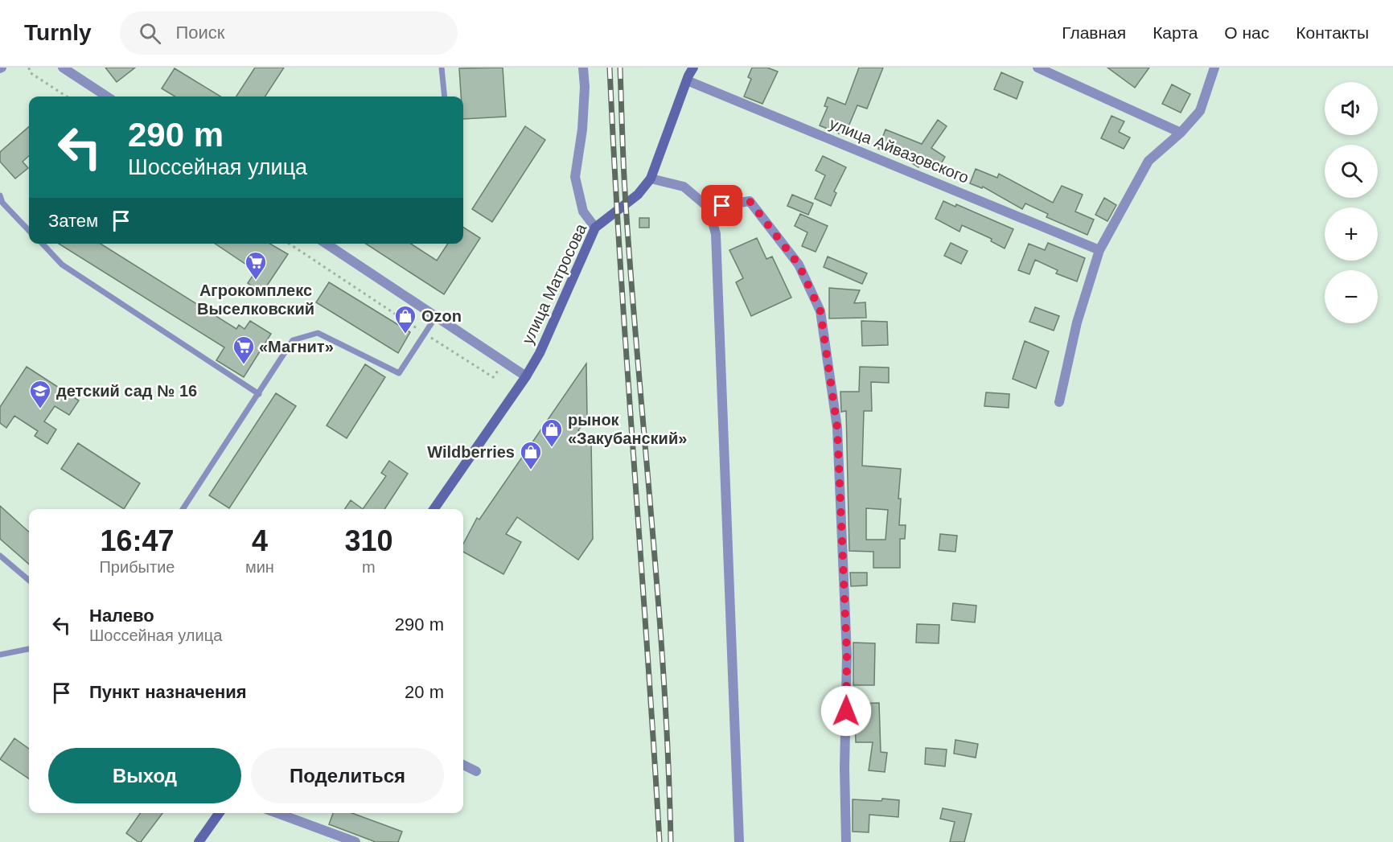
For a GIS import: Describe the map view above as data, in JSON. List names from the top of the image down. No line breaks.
{"streets":{"main road":["улица Матросова"],"street":["улица Айвазовского"]},"crossings":[["улица Айвазовского","улица Матросова"]],"places":{"supermarket":["Агрокомплекс Выселковский","«Магнит»"],"shop":["Ozon","рынок «Закубанский»","Wildberries"],"school or university":["детский сад № 16"]},"page":{"header":"Turnly","search":"Поиск","nav":["Главная","Карта","О нас","Контакты"],"map_buttons":["+","−"],"turn":["290 m","Шоссейная улица"],"then":"Затем","eta":["16:47","Прибытие","4","мин","310","m"],"list":[{"name":"Налево","note":"Шоссейная улица","value":"290 m"},{"name":"Пункт назначения","value":"20 m"}],"buttons":["Выход","Поделиться"]}}
